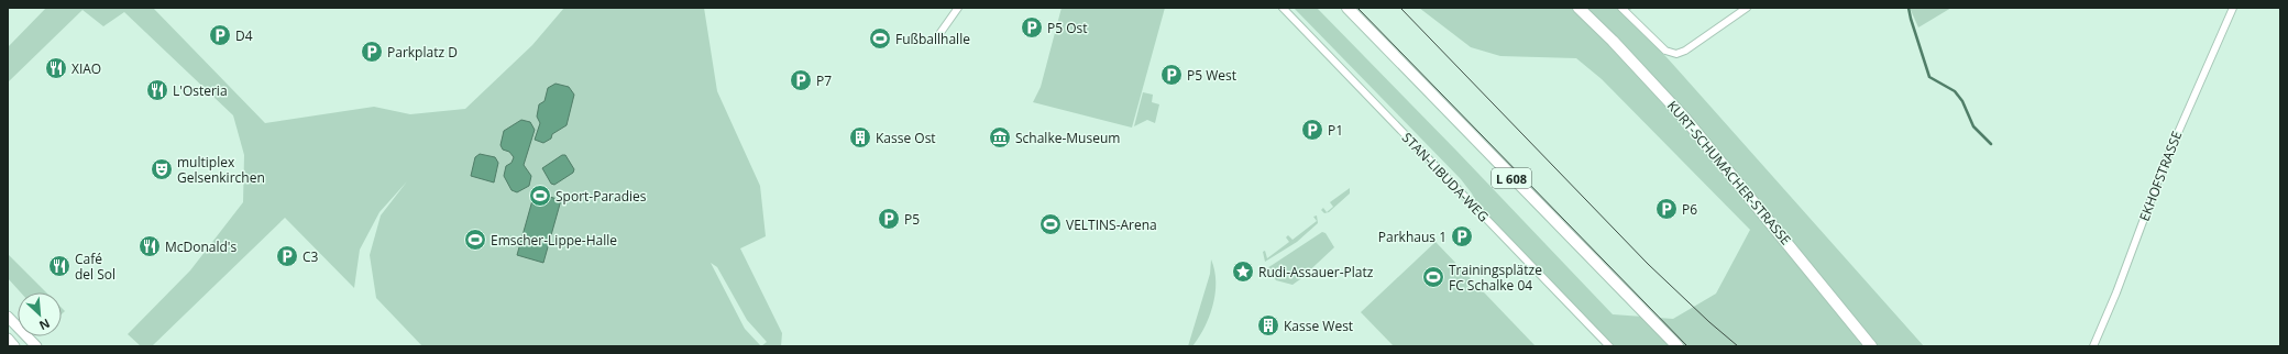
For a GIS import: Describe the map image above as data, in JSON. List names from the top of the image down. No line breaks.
{"streets":{"main road":["KURT-SCHUMACHER-STRASSE","L 608"],"street":["EKHOFSTRASSE","STAN-LIBUDA-WEG"]},"places":{"parking":["P5 Ost","D4","Parkplatz D","P5 West","P7","P1","P6","P5","Parkhaus 1","C3"],"sports":["Fußballhalle","Sport-Paradies","VELTINS-Arena","Emscher-Lippe-Halle","Trainingsplätze FC Schalke 04"],"restaurant":["XIAO","L'Osteria","McDonald's","Café del Sol"],"building":["Kasse Ost","Kasse West"],"museum":["Schalke-Museum"],"theatre":["multiplex Gelsenkirchen"],"place":["Rudi-Assauer-Platz"]},"north":"bottom right"}
